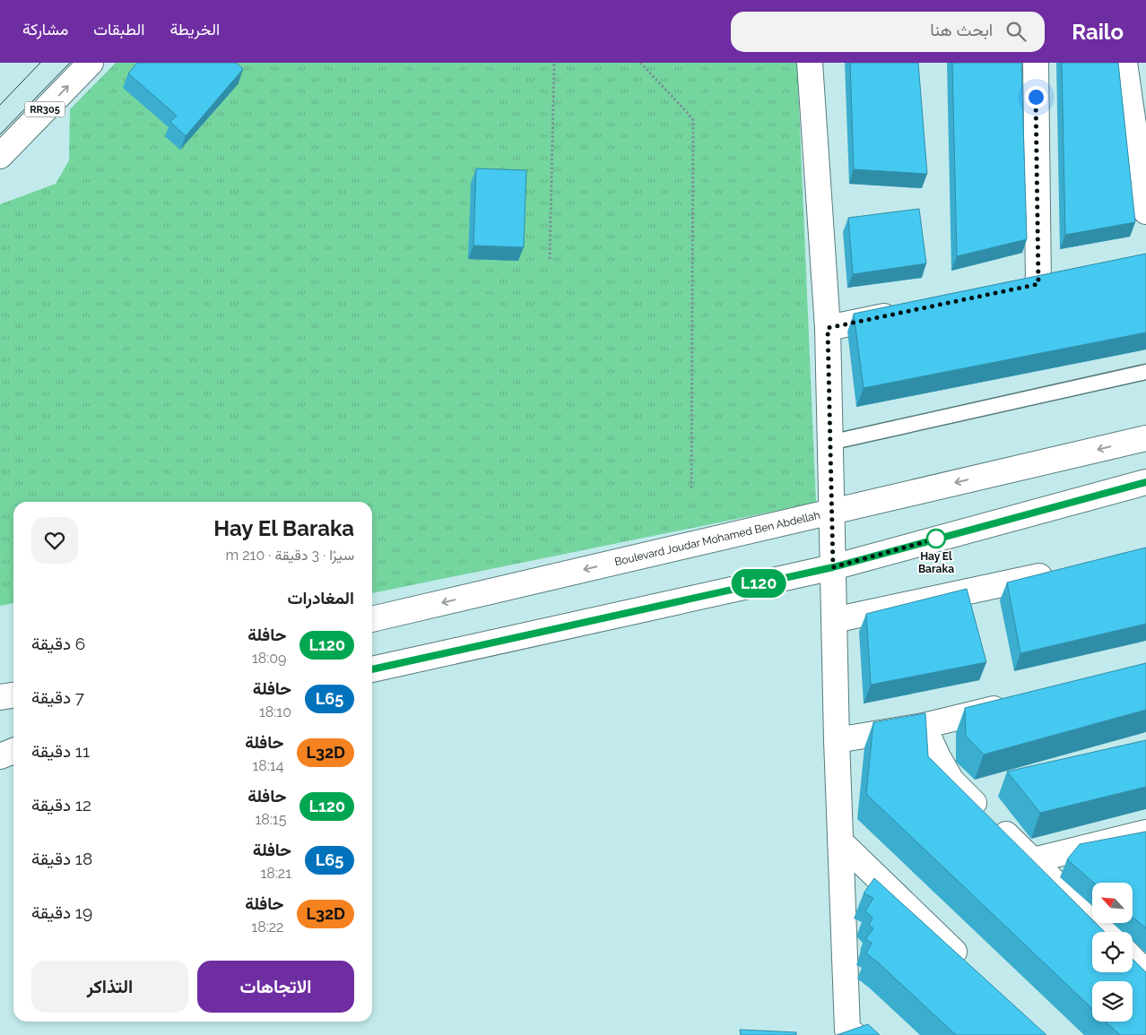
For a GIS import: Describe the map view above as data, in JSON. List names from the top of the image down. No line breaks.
{"streets":{"street":["RR305","Boulevard Joudar Mohamed Ben Abdellah"]},"places":["Hay El Baraka"],"lines":["bus line L120"],"north":"top left","page":{"header":"Railo","search":"ابحث هنا","nav":["الخريطة","الطبقات","مشاركة"],"on_map":"L120","heading":[["Hay El Baraka","سيرًا · 3 دقيقة · 210 m"],"المغادرات"],"list":[{"mark":"L120","name":"حافلة","note":"18:09","value":"6 دقيقة"},{"mark":"L65","name":"حافلة","note":"18:10","value":"7 دقيقة"},{"mark":"L32D","name":"حافلة","note":"18:14","value":"11 دقيقة"},{"mark":"L120","name":"حافلة","note":"18:15","value":"12 دقيقة"},{"mark":"L65","name":"حافلة","note":"18:21","value":"18 دقيقة"},{"mark":"L32D","name":"حافلة","note":"18:22","value":"19 دقيقة"}],"buttons":["الاتجاهات","التذاكر"]}}
